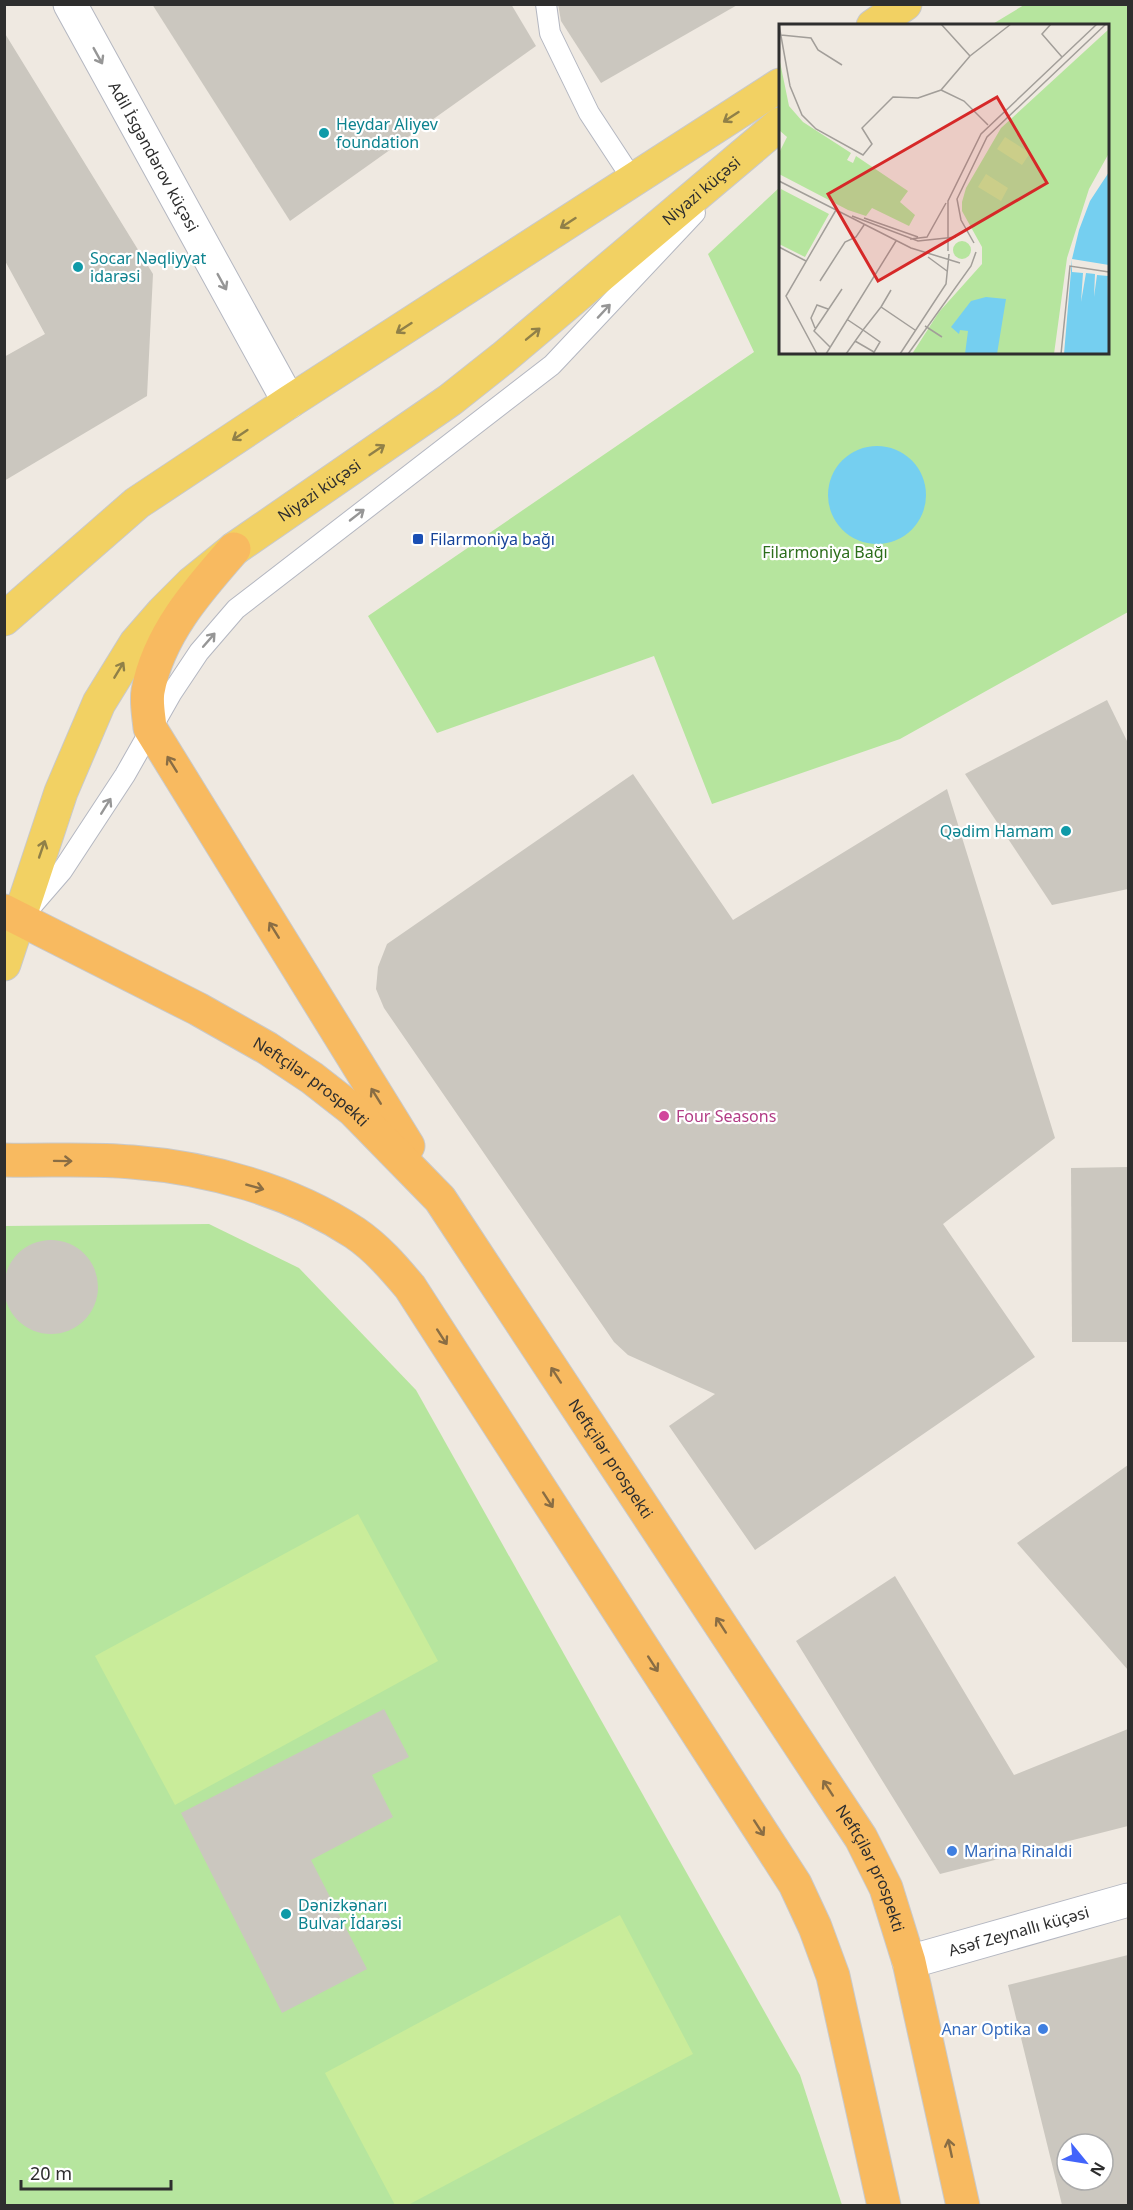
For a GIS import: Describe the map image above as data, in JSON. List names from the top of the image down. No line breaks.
{"streets":{"highway":["Neftçilər prospekti"],"main road":["Niyazi küçəsi"],"street":["Adil İsgəndərov küçəsi","Asəf Zeynallı küçəsi"]},"crossings":[["Niyazi küçəsi","Neftçilər prospekti"],["Neftçilər prospekti","Asəf Zeynallı küçəsi"]],"one_way":["Adil İsgəndərov küçəsi","Neftçilər prospekti"],"parks":["Filarmoniya Bağı"],"places":{"other":["Heydar Aliyev foundation","Socar Nəqliyyat idarəsi","Qədim Hamam","Four Seasons","Marina Rinaldi","Dənizkənarı Bulvar İdarəsi","Anar Optika"],"transit":["Filarmoniya bağı"]},"scale_bar":"20 m","north":"bottom right"}
